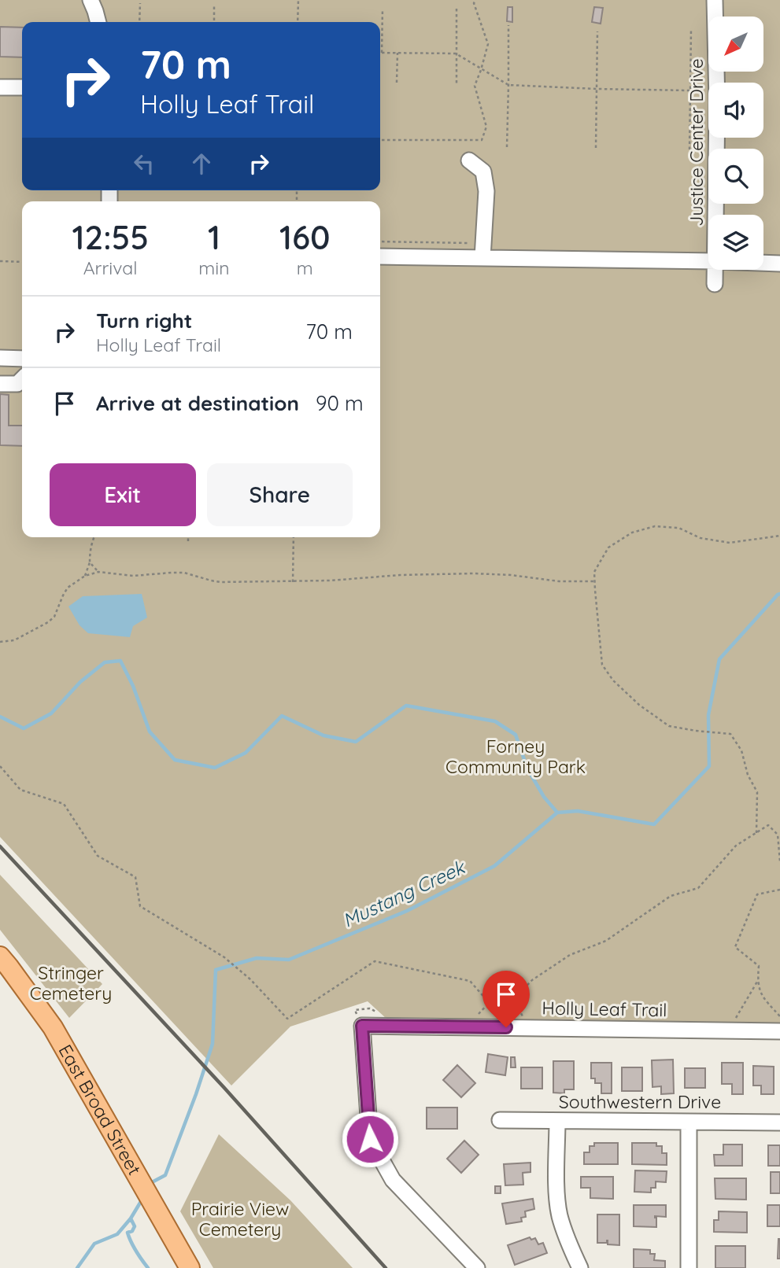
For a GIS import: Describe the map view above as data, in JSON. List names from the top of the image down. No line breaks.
{"streets":{"main road":["East Broad Street"],"street":["Justice Center Drive","Holly Leaf Trail","Southwestern Drive"]},"water":["Mustang Creek"],"parks":["Forney Community Park","Stringer Cemetery","Prairie View Cemetery"],"north":"bottom left","page":{"turn":["70 m","Holly Leaf Trail"],"eta":["12:55","Arrival","1","min","160","m"],"list":[{"name":"Turn right","note":"Holly Leaf Trail","value":"70 m"},{"name":"Arrive at destination","value":"90 m"}],"buttons":["Exit","Share"]}}
